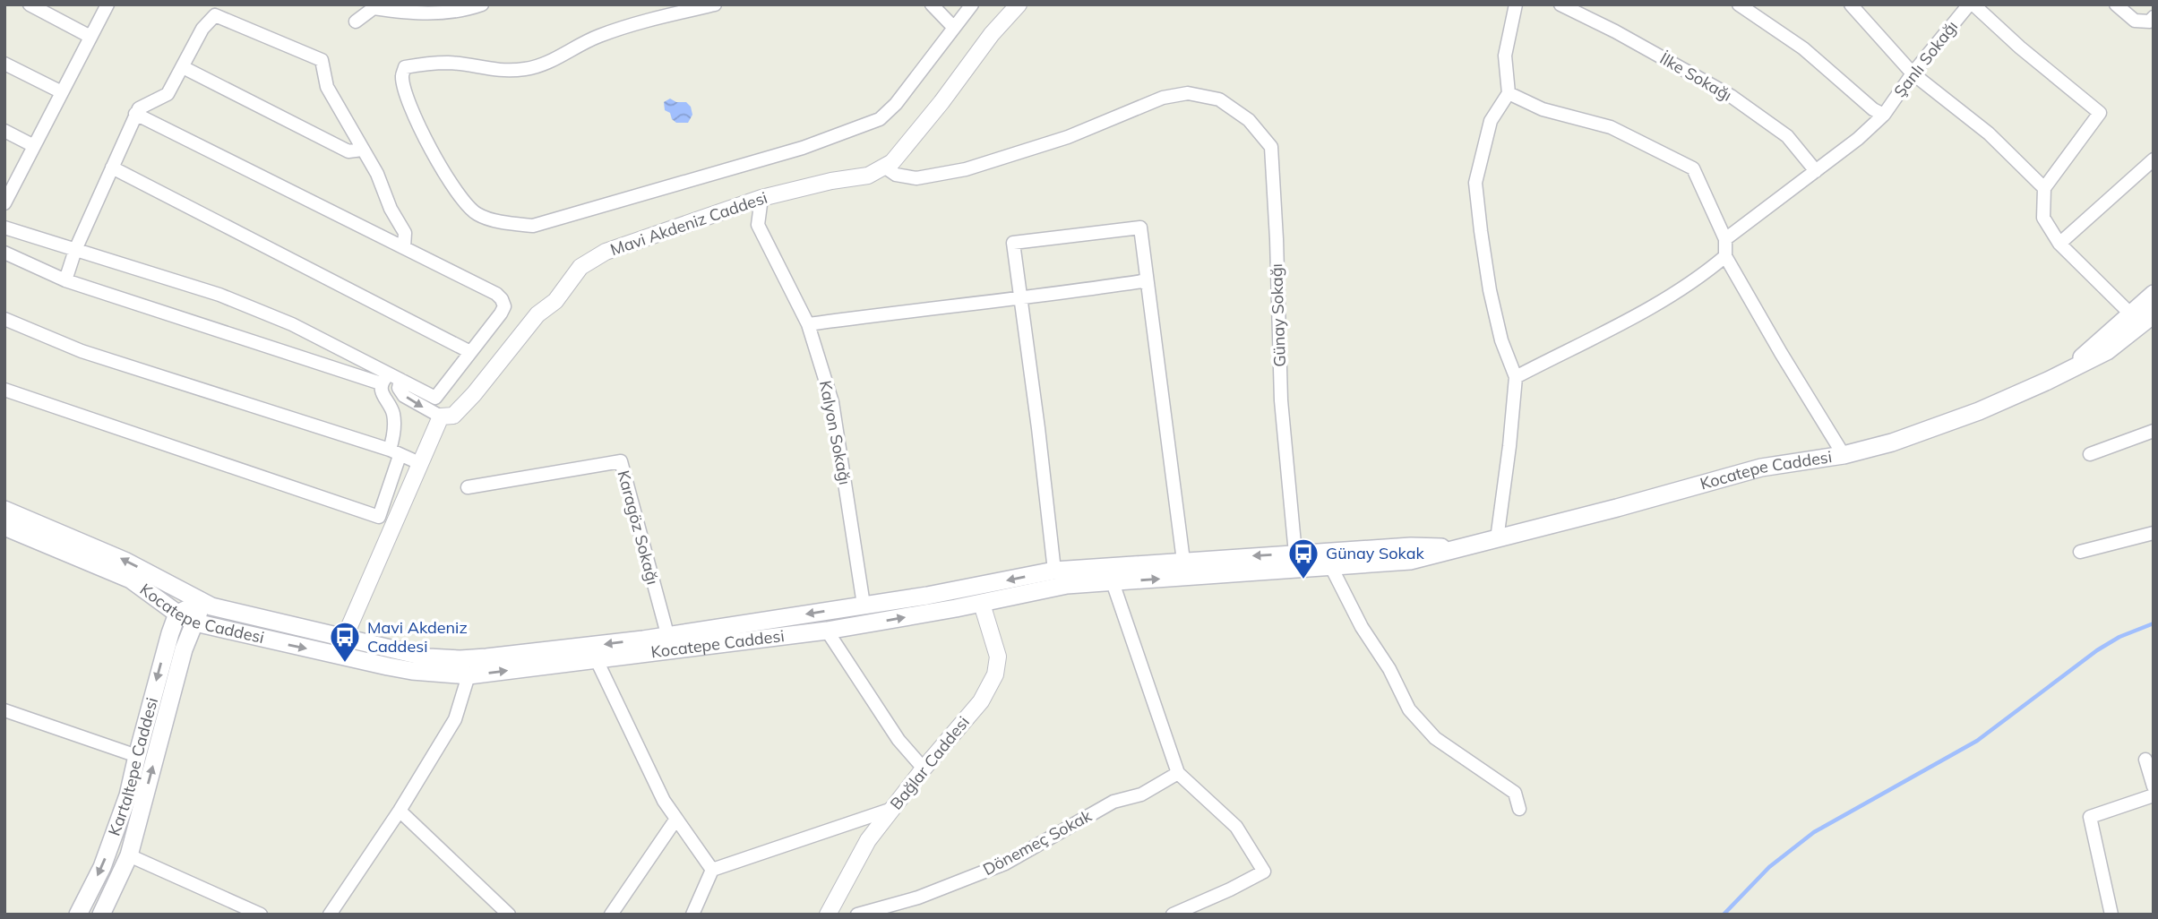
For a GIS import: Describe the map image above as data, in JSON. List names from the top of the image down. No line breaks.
{"streets":{"main road":["Kocatepe Caddesi","Kartaltepe Caddesi"],"street":["Şanlı Sokağı","İlke Sokağı","Mavi Akdeniz Caddesi","Günay Sokağı","Kalyon Sokağı","Karagöz Sokağı","Bağlar Caddesi","Dönemeç Sokak"]},"crossings":[["Şanlı Sokağı","İlke Sokağı"],["Mavi Akdeniz Caddesi","Günay Sokağı"],["Mavi Akdeniz Caddesi","Kalyon Sokağı"],["Günay Sokağı","Kocatepe Caddesi"],["Kalyon Sokağı","Kocatepe Caddesi"],["Kocatepe Caddesi","Karagöz Sokağı"],["Kocatepe Caddesi","Bağlar Caddesi"],["Kocatepe Caddesi","Kartaltepe Caddesi"]],"places":{"bus stop":["Günay Sokak","Mavi Akdeniz Caddesi"]}}
